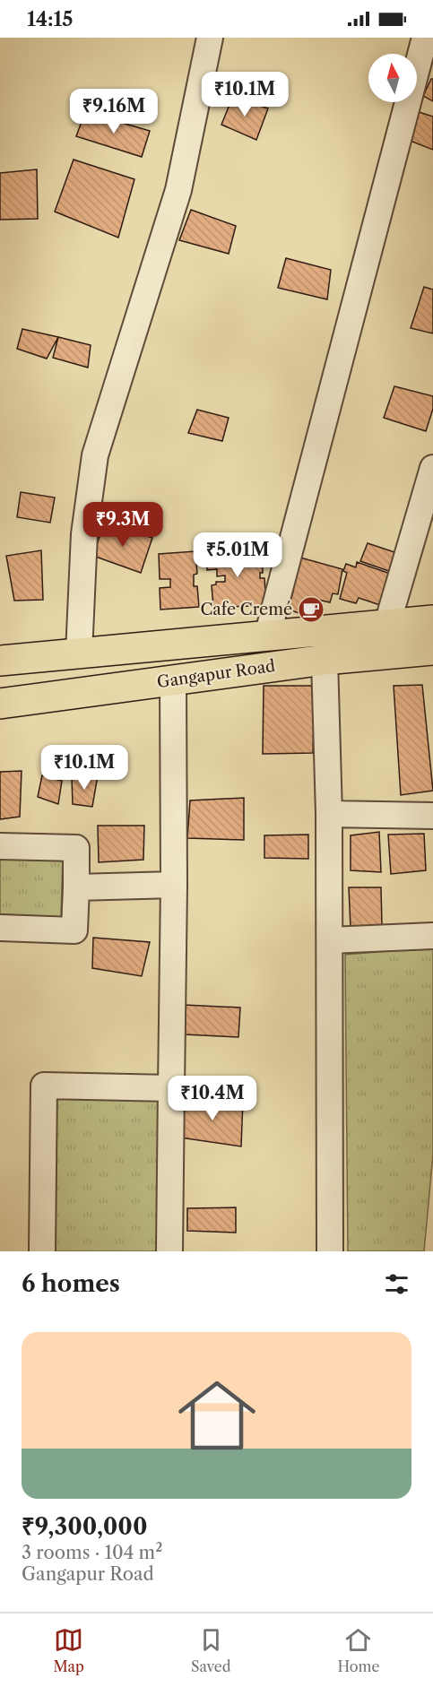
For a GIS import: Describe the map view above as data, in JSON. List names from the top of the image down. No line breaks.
{"streets":{"main road":["Gangapur Road"]},"places":{"cafe":["Cafe Cremé"]},"north":"top","page":{"status":"14:15","price":["₹10.1M","₹9.16M","₹9.3M","₹5.01M","₹10.1M","₹10.4M"],"heading":"6 homes","list":[{"name":"₹9,300,000","note":"3 rooms · 104 m² · Gangapur Road"}],"tabs":["Map","Saved","Home"]}}
